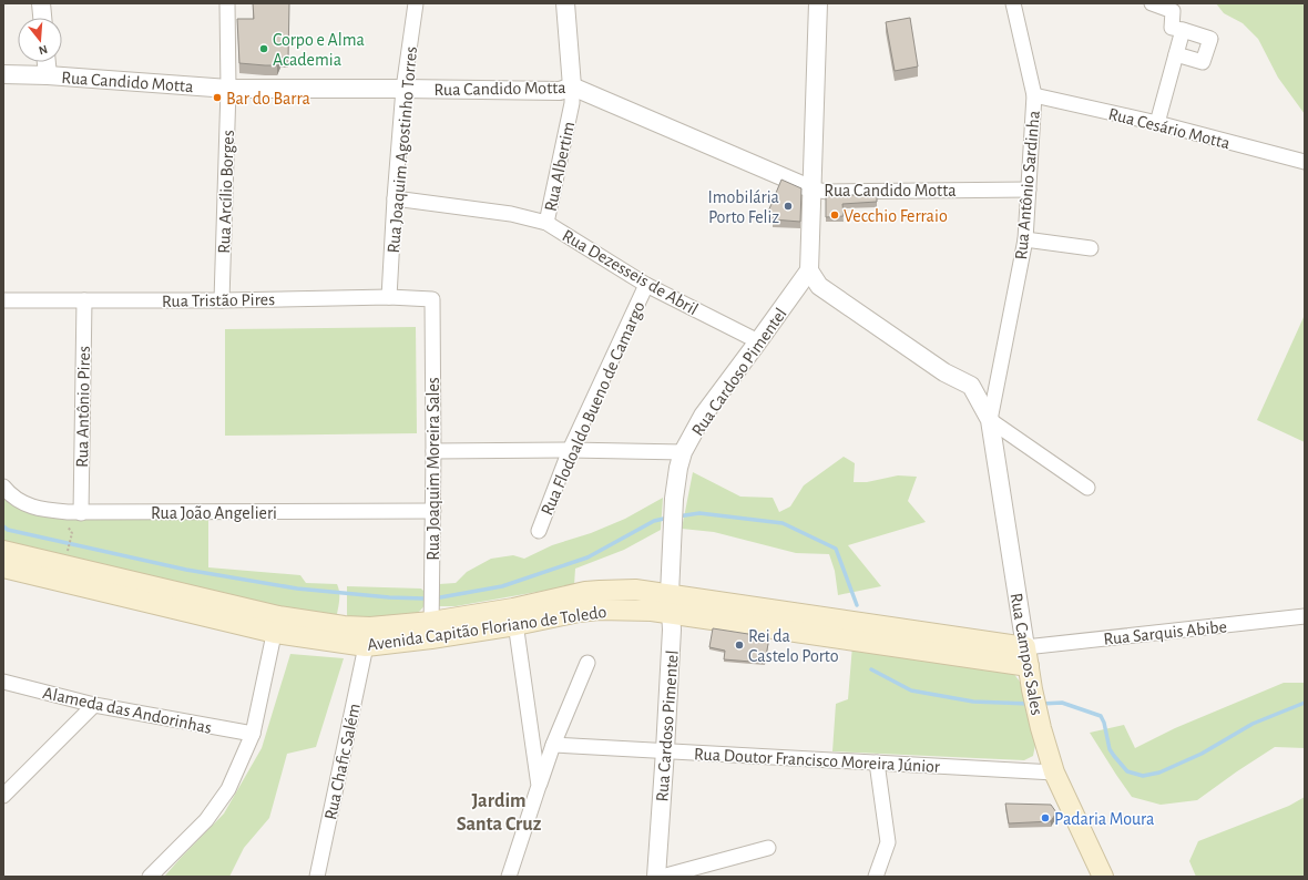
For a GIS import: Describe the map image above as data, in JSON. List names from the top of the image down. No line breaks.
{"streets":{"main road":["Avenida Capitão Floriano de Toledo","Rua Campos Sales"],"street":["Rua Candido Motta","Rua Cesário Motta","Rua Joaquim Agostinho Torres","Rua Albertim","Rua Antônio Sardinha","Rua Arcílio Borges","Rua Dezesseis de Abril","Rua Tristão Pires","Rua Cardoso Pimentel","Rua Antônio Pires","Rua Flodoaldo Bueno de Camargo","Rua Joaquim Moreira Sales","Rua João Angelieri","Rua Sarquis Abibe","Alameda das Andorinhas","Rua Doutor Francisco Moreira Júnior","Rua Chafic Salém"]},"crossings":[["Rua Candido Motta","Rua Joaquim Agostinho Torres"],["Rua Candido Motta","Rua Albertim"],["Rua Candido Motta","Rua Antônio Sardinha"],["Rua Candido Motta","Rua Arcílio Borges"],["Rua Cesário Motta","Rua Antônio Sardinha"],["Rua Joaquim Agostinho Torres","Rua Dezesseis de Abril"],["Rua Joaquim Agostinho Torres","Rua Tristão Pires"],["Rua Albertim","Rua Dezesseis de Abril"],["Rua Antônio Sardinha","Rua Campos Sales"],["Rua Arcílio Borges","Rua Tristão Pires"],["Rua Dezesseis de Abril","Rua Cardoso Pimentel"],["Rua Dezesseis de Abril","Rua Flodoaldo Bueno de Camargo"],["Rua Tristão Pires","Rua Antônio Pires"],["Rua Tristão Pires","Rua Joaquim Moreira Sales"],["Rua Cardoso Pimentel","Avenida Capitão Floriano de Toledo"],["Rua Cardoso Pimentel","Rua Campos Sales"],["Rua Cardoso Pimentel","Rua Doutor Francisco Moreira Júnior"],["Rua Antônio Pires","Rua João Angelieri"],["Rua Joaquim Moreira Sales","Rua João Angelieri"],["Rua Joaquim Moreira Sales","Avenida Capitão Floriano de Toledo"],["Avenida Capitão Floriano de Toledo","Rua Sarquis Abibe"],["Avenida Capitão Floriano de Toledo","Rua Campos Sales"],["Avenida Capitão Floriano de Toledo","Rua Chafic Salém"],["Rua Sarquis Abibe","Rua Campos Sales"],["Rua Campos Sales","Rua Doutor Francisco Moreira Júnior"]],"districts":["Jardim Santa Cruz"],"places":["Corpo e Alma Academia","Bar do Barra","Imobilária Porto Feliz","Vecchio Ferraio","Rei da Castelo Porto","Padaria Moura"],"north":"bottom"}
